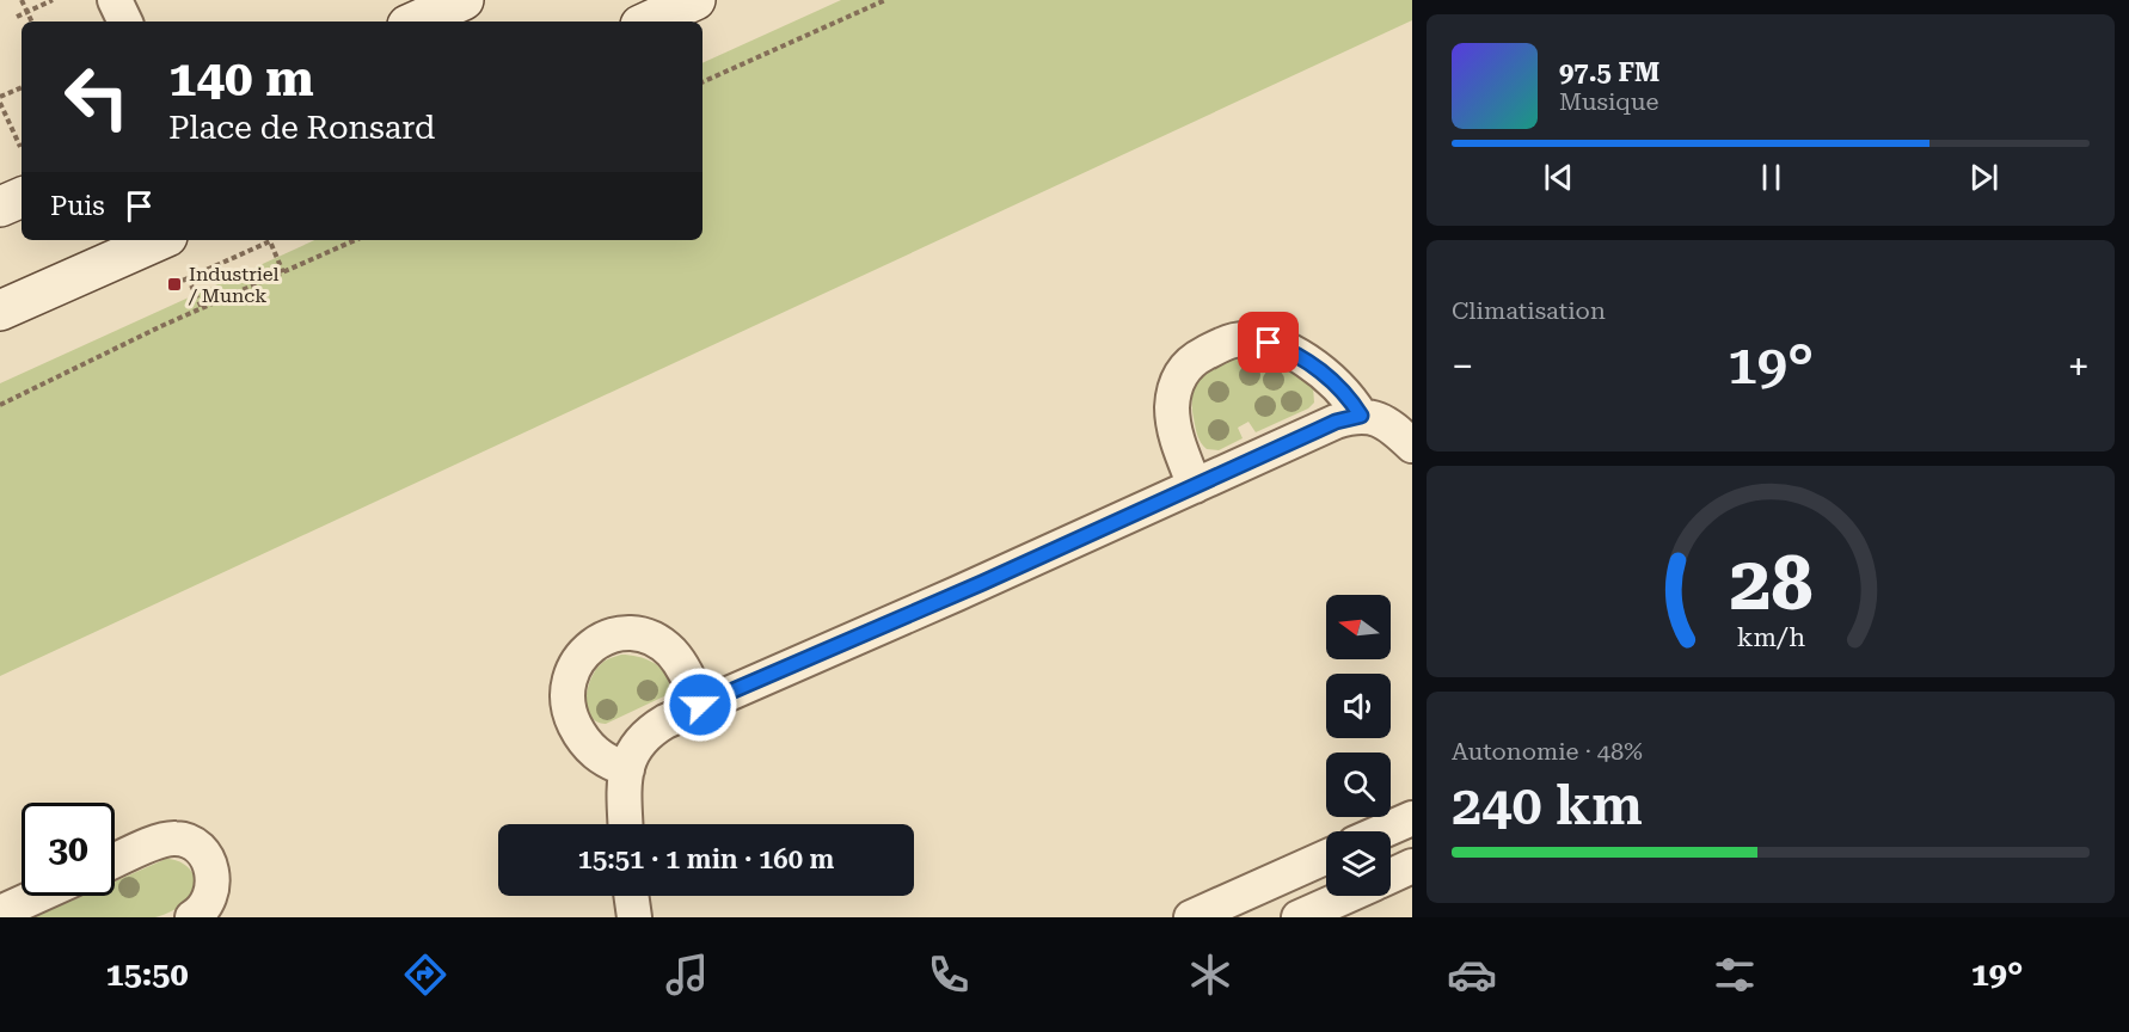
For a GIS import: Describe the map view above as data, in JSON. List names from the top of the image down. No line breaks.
{"places":{"transit":["Industriel / Munck"]},"north":"left","page":{"turn":["140 m","Place de Ronsard"],"song":["97.5 FM","Musique"],"then":"Puis","tile":["Climatisation",["Autonomie · 48%","240 km"]],"heat":["−","19°","+"],"limit":"30","trip":"15:51 · 1 min · 160 m","tabs":["15:50","19°"],"gauge":["28","km/h"]}}
